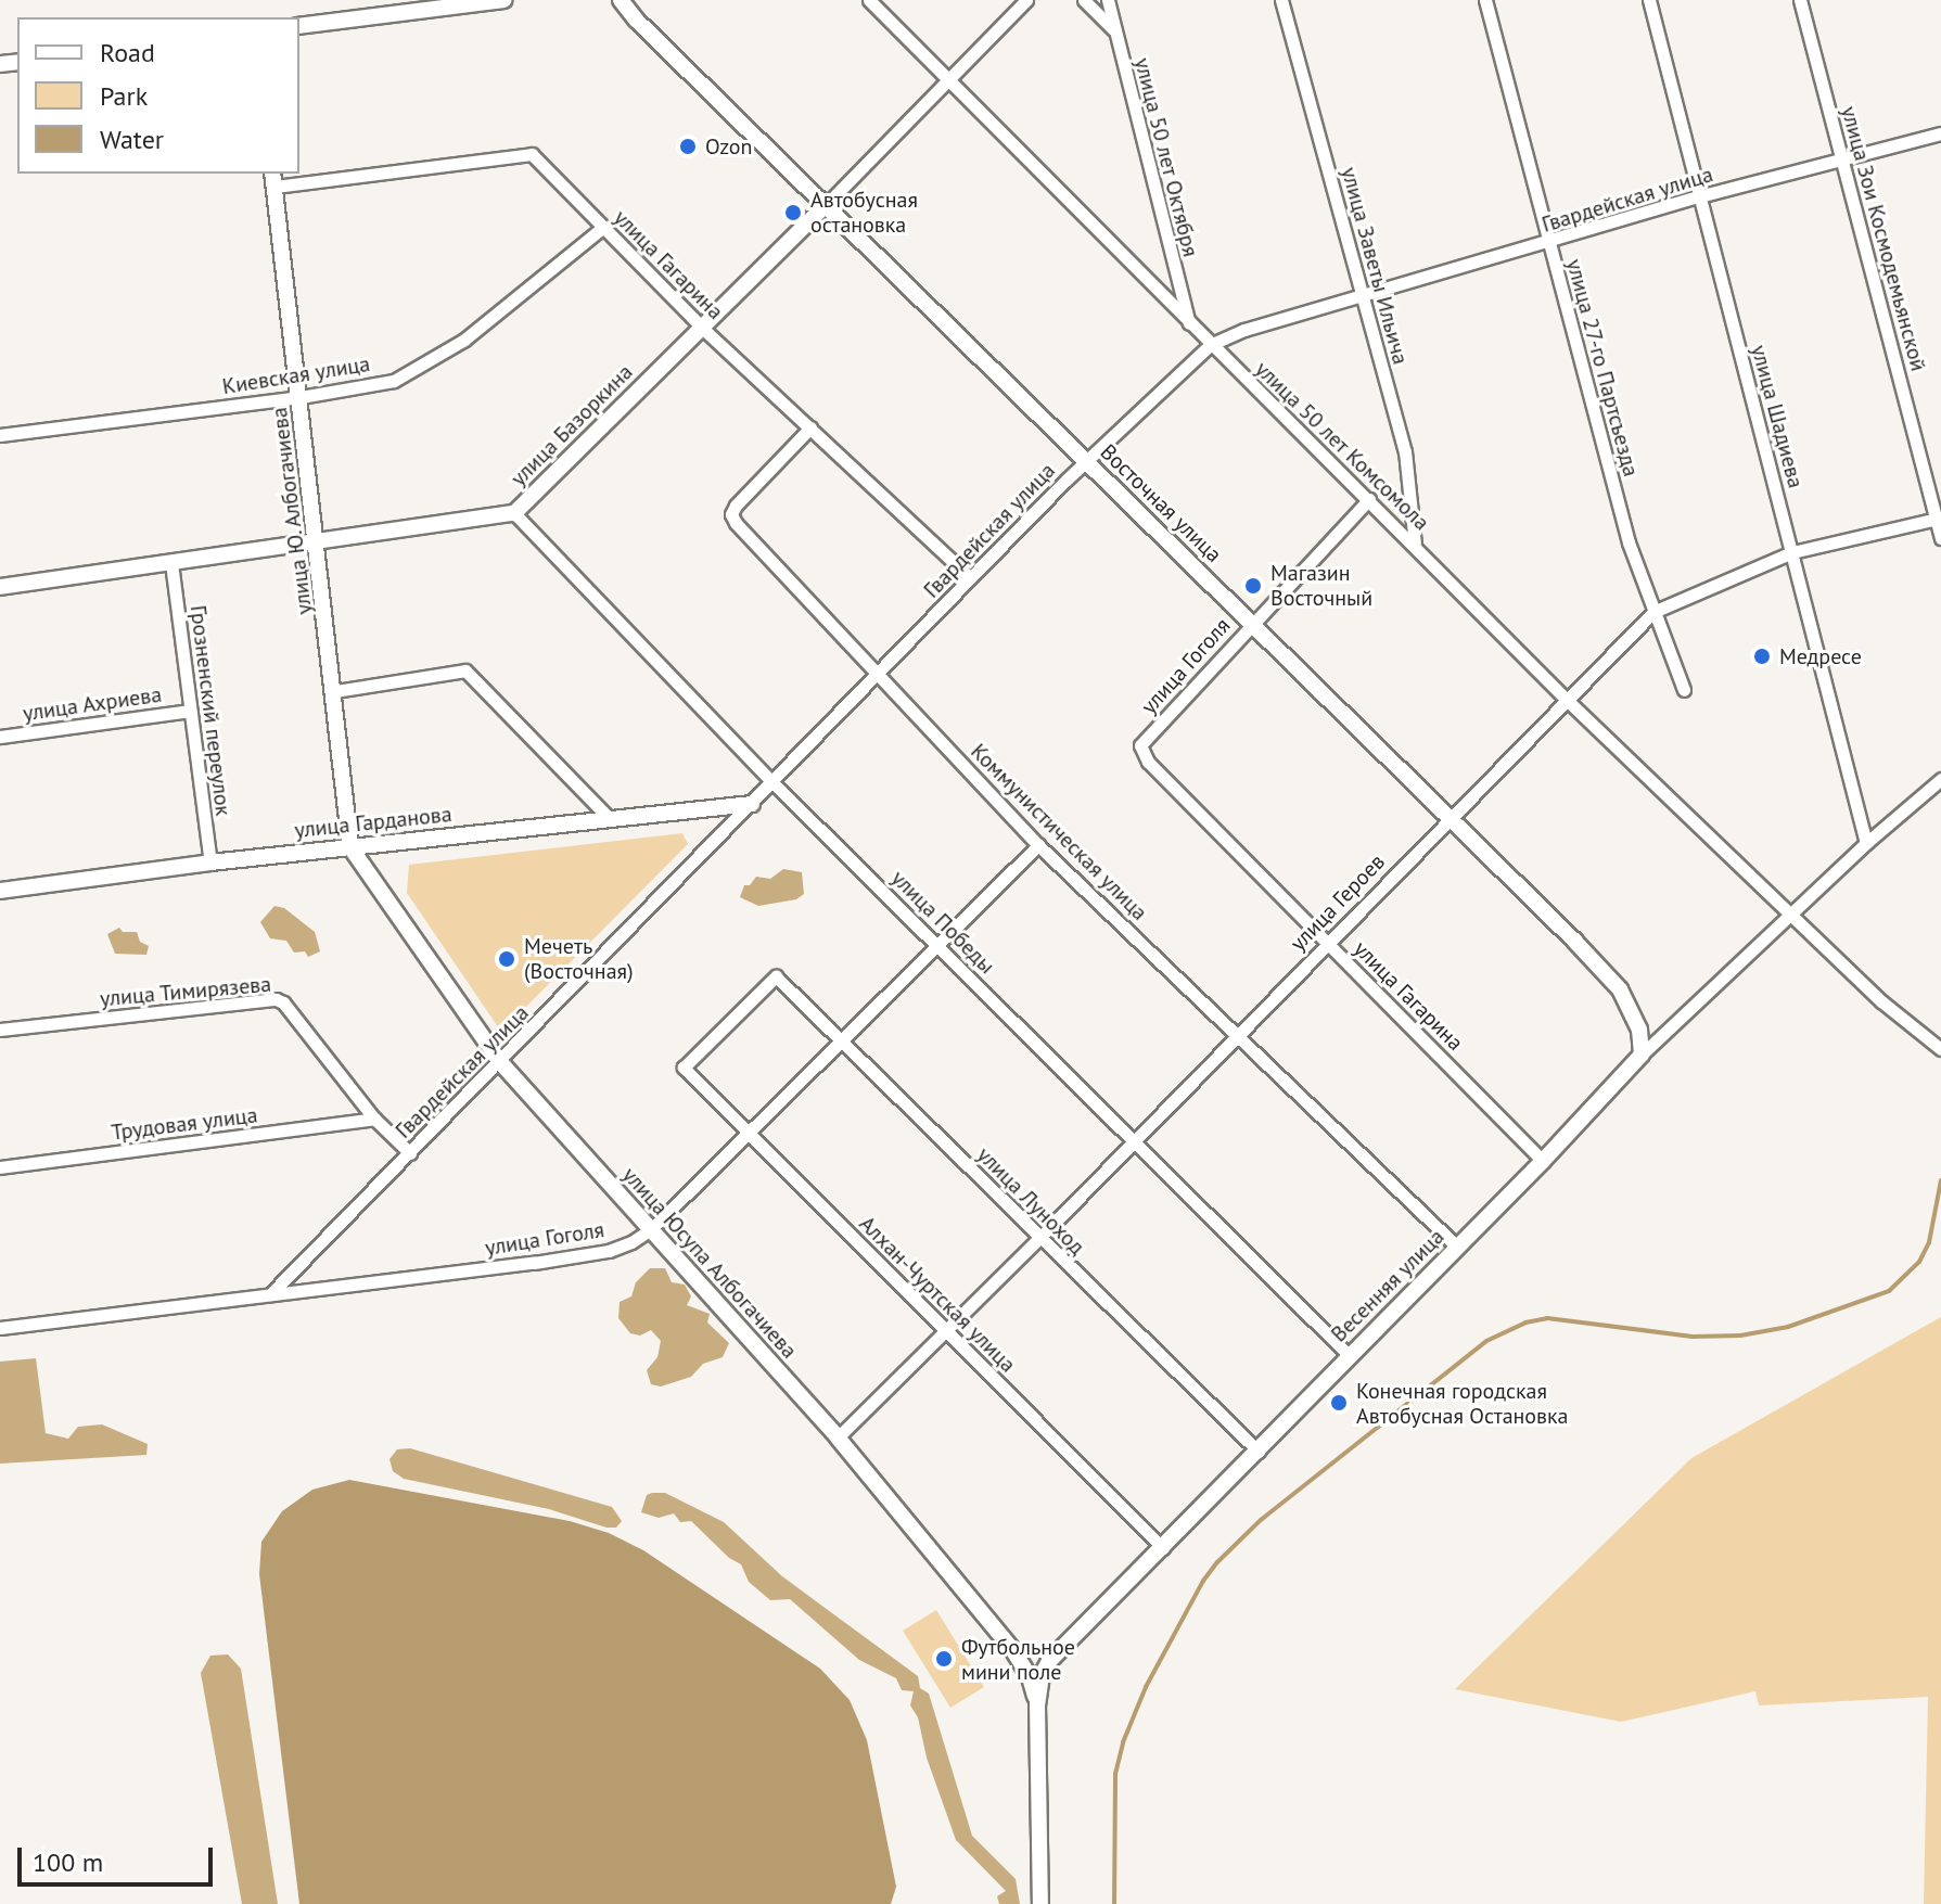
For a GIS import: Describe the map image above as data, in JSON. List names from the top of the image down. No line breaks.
{"streets":{"street":["улица 50 лет Октября","Гвардейская улица","улица Зои Космодемьянской","улица Гагарина","улица Заветы Ильича","улица 27-го Партсъезда","Киевская улица","улица Шадиева","улица Базоркина","улица 50 лет Комсомола","Восточная улица","улица Ю. Албогачиева","улица Гоголя","улица Ахриева","Грозненский переулок","улица Гарданова","Коммунистическая улица","улица Героев","улица Победы","улица Тимирязева","Трудовая улица","улица Луноход","улица Юсупа Албогачиева","Весенняя улица","Алхан-Чуртская улица"]},"crossings":[["улица 50 лет Октября","улица 50 лет Комсомола"],["Гвардейская улица","улица Зои Космодемьянской"],["Гвардейская улица","улица Гагарина"],["Гвардейская улица","улица Заветы Ильича"],["Гвардейская улица","улица 27-го Партсъезда"],["Гвардейская улица","улица Шадиева"],["Гвардейская улица","улица 50 лет Комсомола"],["Гвардейская улица","Восточная улица"],["Гвардейская улица","улица Гоголя"],["Гвардейская улица","улица Гарданова"],["Гвардейская улица","Коммунистическая улица"],["Гвардейская улица","улица Победы"],["Гвардейская улица","улица Тимирязева"],["Гвардейская улица","улица Юсупа Албогачиева"],["улица Зои Космодемьянской","улица Героев"],["улица Гагарина","Киевская улица"],["улица Гагарина","улица Базоркина"],["улица Гагарина","улица Ю. Албогачиева"],["улица Гагарина","улица Гоголя"],["улица Гагарина","Коммунистическая улица"],["улица Гагарина","улица Героев"],["улица Гагарина","Весенняя улица"],["улица Заветы Ильича","улица 50 лет Комсомола"],["улица 27-го Партсъезда","улица Героев"],["Киевская улица","улица Ю. Албогачиева"],["улица Шадиева","улица Героев"],["улица Шадиева","Весенняя улица"],["улица Базоркина","улица 50 лет Комсомола"],["улица Базоркина","Восточная улица"],["улица Базоркина","улица Ю. Албогачиева"],["улица Базоркина","Грозненский переулок"],["улица Базоркина","улица Победы"],["улица 50 лет Комсомола","улица Гоголя"],["улица 50 лет Комсомола","улица Героев"],["улица 50 лет Комсомола","Весенняя улица"],["Восточная улица","улица Гоголя"],["Восточная улица","улица Героев"],["Восточная улица","Весенняя улица"],["улица Ю. Албогачиева","улица Гарданова"],["улица Ю. Албогачиева","улица Юсупа Албогачиева"],["улица Гоголя","Коммунистическая улица"],["улица Гоголя","улица Победы"],["улица Гоголя","улица Луноход"],["улица Гоголя","улица Юсупа Албогачиева"],["улица Гоголя","Алхан-Чуртская улица"],["улица Ахриева","Грозненский переулок"],["Грозненский переулок","улица Гарданова"],["улица Гарданова","улица Юсупа Албогачиева"],["Коммунистическая улица","улица Героев"],["Коммунистическая улица","Весенняя улица"],["улица Героев","улица Победы"],["улица Героев","улица Луноход"],["улица Героев","улица Юсупа Албогачиева"],["улица Героев","Алхан-Чуртская улица"],["улица Победы","Весенняя улица"],["улица Тимирязева","Трудовая улица"],["улица Луноход","Весенняя улица"],["улица Луноход","Алхан-Чуртская улица"],["улица Юсупа Албогачиева","Весенняя улица"],["Весенняя улица","Алхан-Чуртская улица"]],"places":["Ozon","Автобусная остановка","Магазин Восточный","Медресе","Мечеть (Восточная)","Конечная городская Автобусная Остановка","Футбольное мини поле"],"legend":["Road","Park","Water"],"scale_bar":"100 m"}
